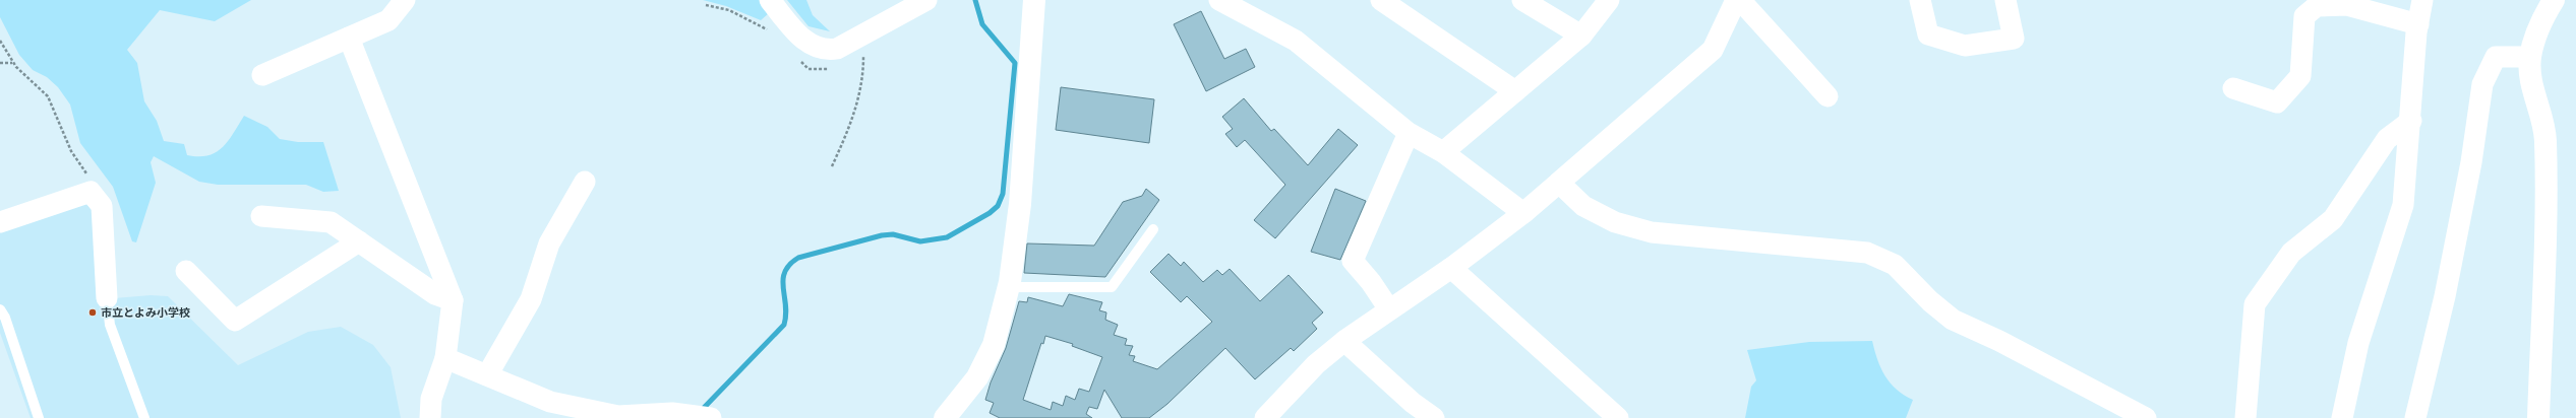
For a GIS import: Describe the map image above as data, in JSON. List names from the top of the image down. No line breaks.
{"places":["市立とよみ小学校"]}
